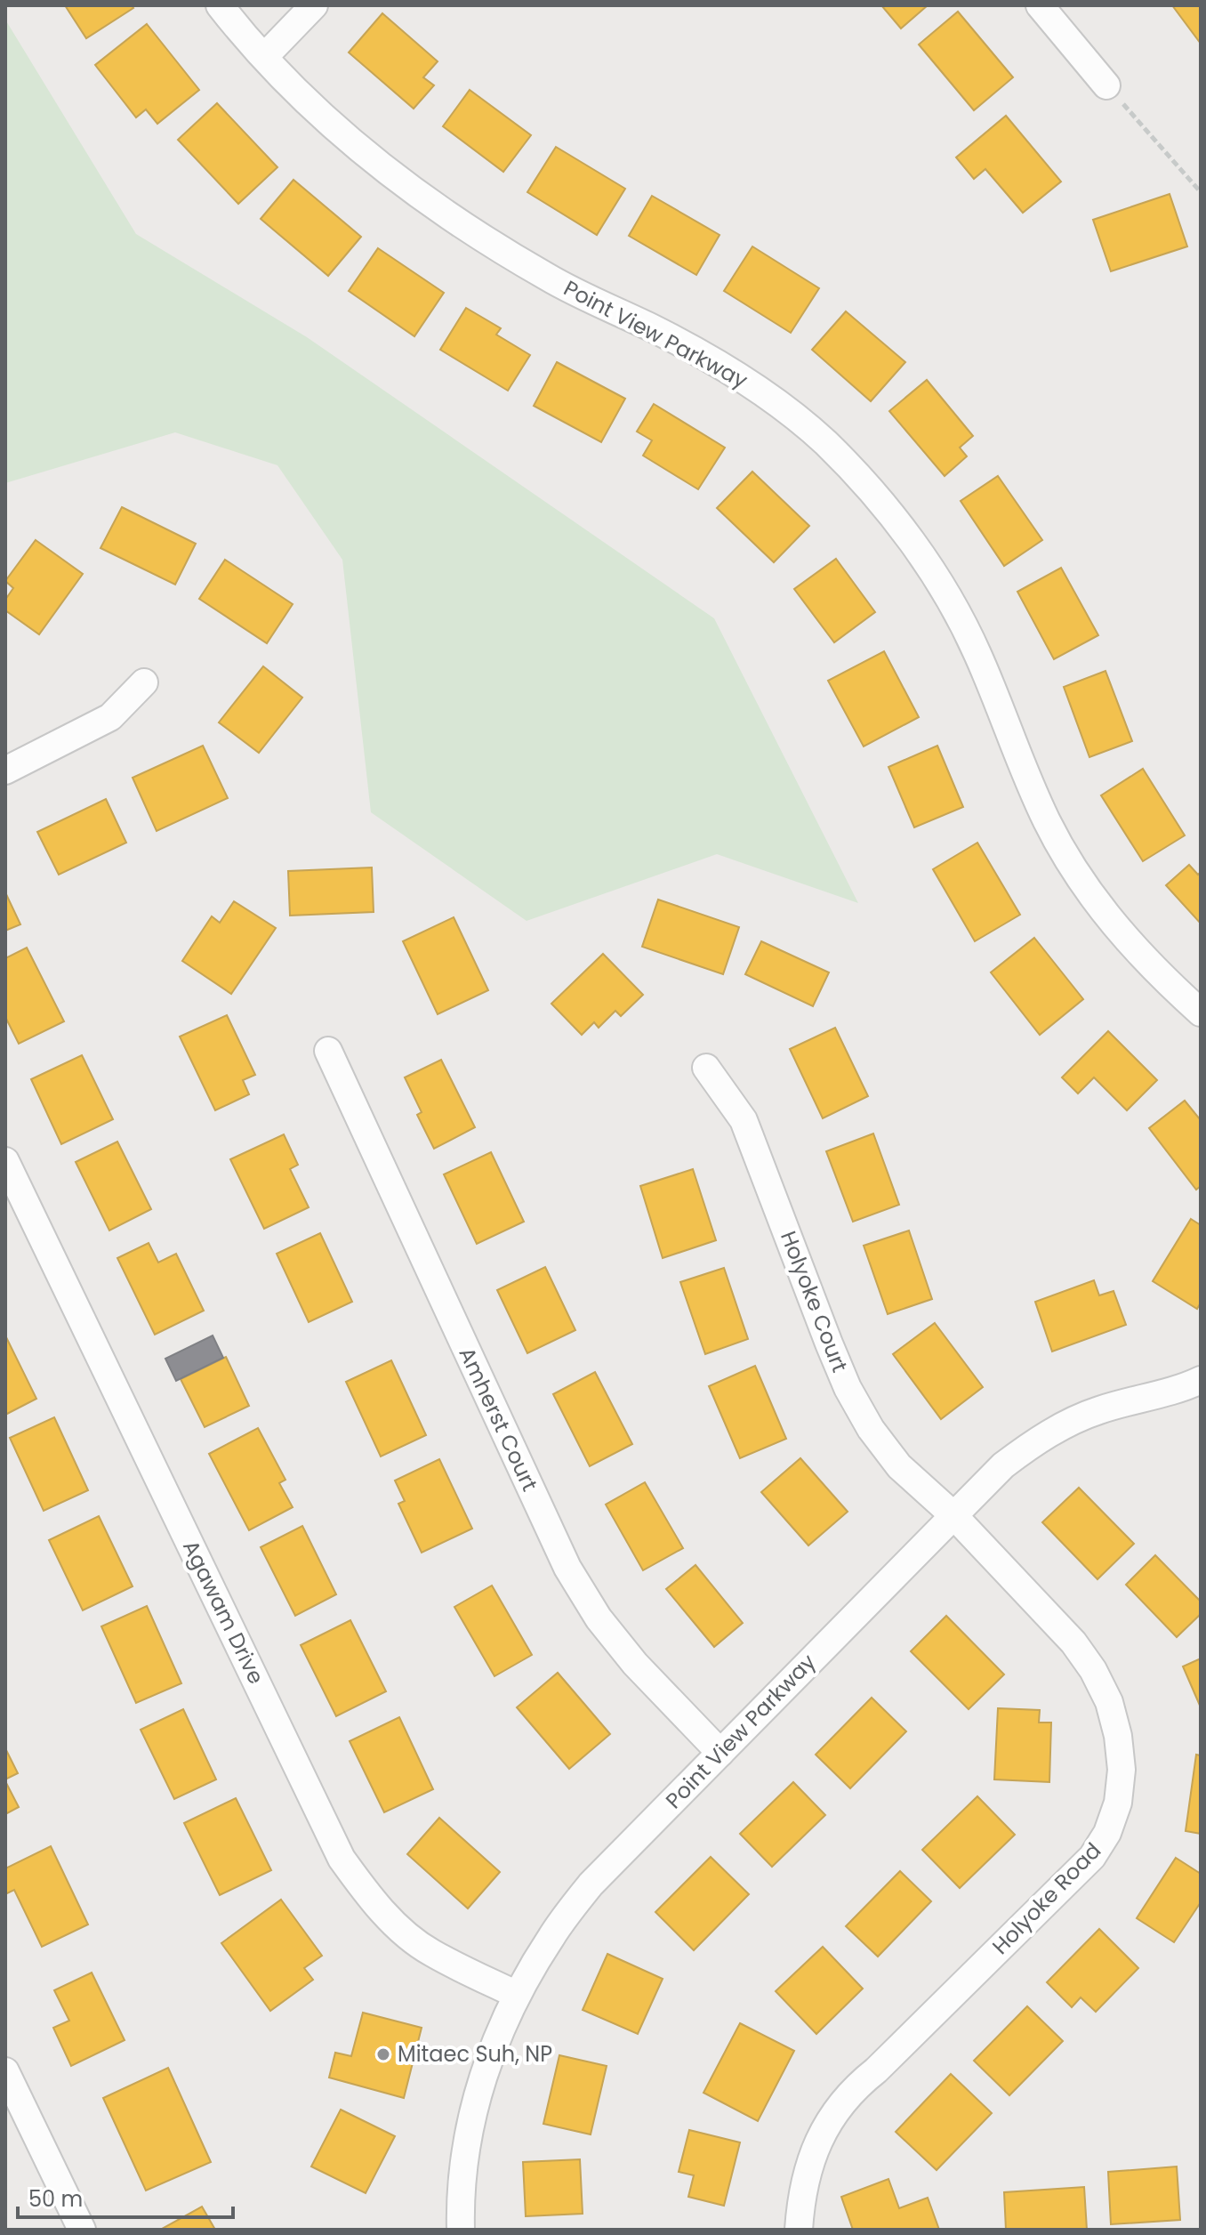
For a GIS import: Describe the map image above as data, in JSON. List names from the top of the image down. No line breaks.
{"streets":{"street":["Point View Parkway","Holyoke Court","Amherst Court","Agawam Drive","Holyoke Road"]},"crossings":[["Point View Parkway","Holyoke Court"],["Point View Parkway","Amherst Court"],["Point View Parkway","Agawam Drive"],["Point View Parkway","Holyoke Road"],["Holyoke Court","Holyoke Road"]],"places":["Mitaec Suh, NP"],"scale_bar":"50 m"}
